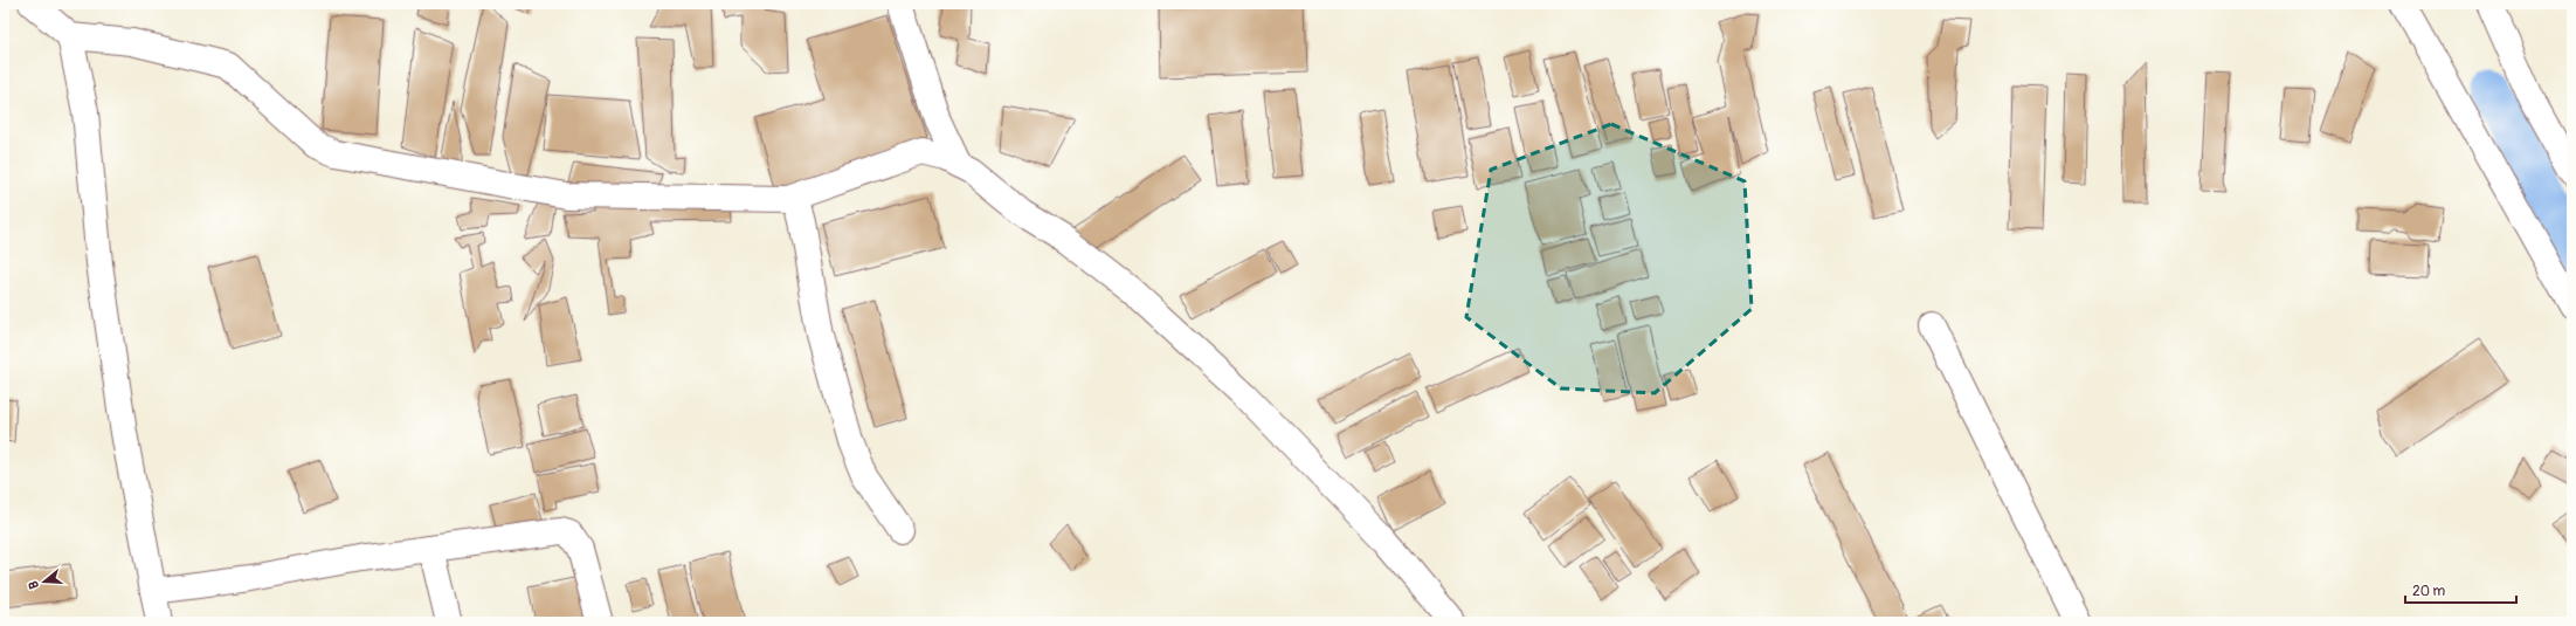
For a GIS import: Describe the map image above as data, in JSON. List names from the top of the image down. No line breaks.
{"scale_bar":"20 m","north":"left"}
